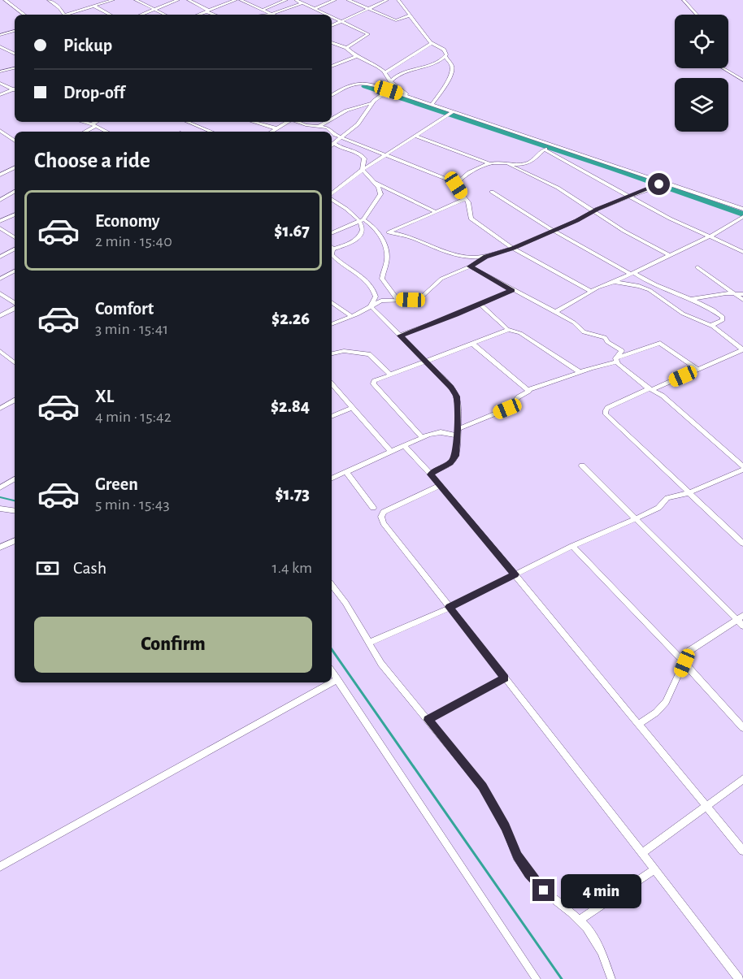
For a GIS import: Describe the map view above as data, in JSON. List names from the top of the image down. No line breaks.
{"page":{"banner":["Pickup","Drop-off"],"heading":"Choose a ride","list":[{"name":"Economy","note":"2 min · 15:40","value":"$1.67"},{"name":"Comfort","note":"3 min · 15:41","value":"$2.26"},{"name":"XL","note":"4 min · 15:42","value":"$2.84"},{"name":"Green","note":"5 min · 15:43","value":"$1.73"}],"pay":["Cash","1.4 km"],"buttons":"Confirm","bubble":"4 min"}}
